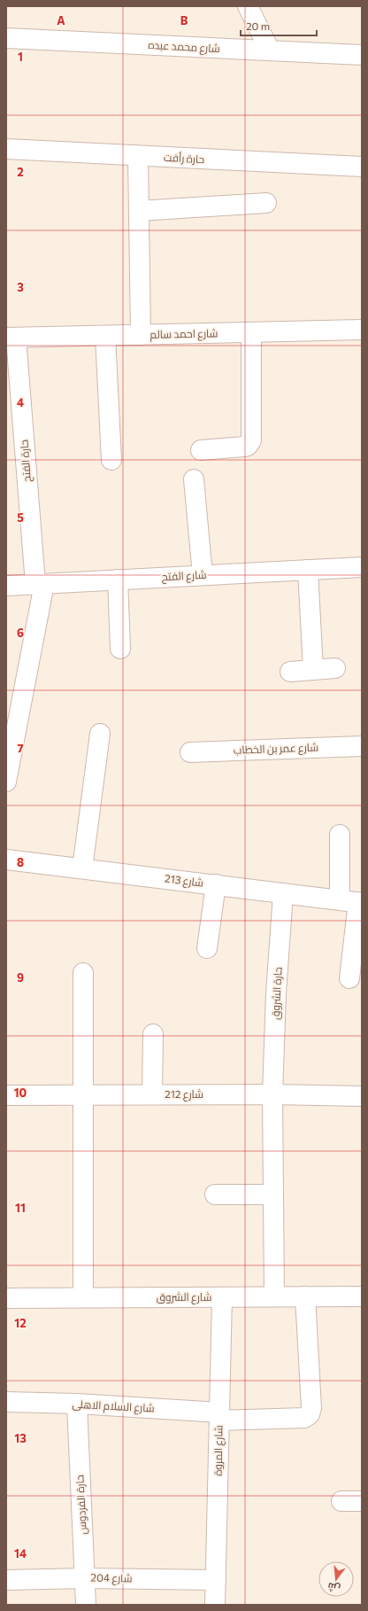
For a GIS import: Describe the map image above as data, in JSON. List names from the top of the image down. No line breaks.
{"streets":{"street":["شارع محمد عبده","حارة رأفت","شارع احمد سالم","حارة الفتح","شارع الفتح","شارع عمر بن الخطاب","شارع 213","حارة الشروق","شارع 212","شارع الشروق","شارع السلام الاهلى","شارع المروة","حارة الفردوس","شارع 204"]},"crossings":[["شارع احمد سالم","حارة الفتح"],["حارة الفتح","شارع الفتح"],["شارع 213","حارة الشروق"],["حارة الشروق","شارع 212"],["حارة الشروق","شارع الشروق"],["شارع الشروق","شارع السلام الاهلى"],["شارع الشروق","شارع المروة"],["شارع السلام الاهلى","شارع المروة"],["شارع السلام الاهلى","حارة الفردوس"],["شارع المروة","شارع 204"],["حارة الفردوس","شارع 204"]],"scale_bar":"20 m","north":"bottom","grid":{"columns":["A","B"],"rows":["1","2","3","4","5","6","7","8","9","10","11","12","13","14"]}}
